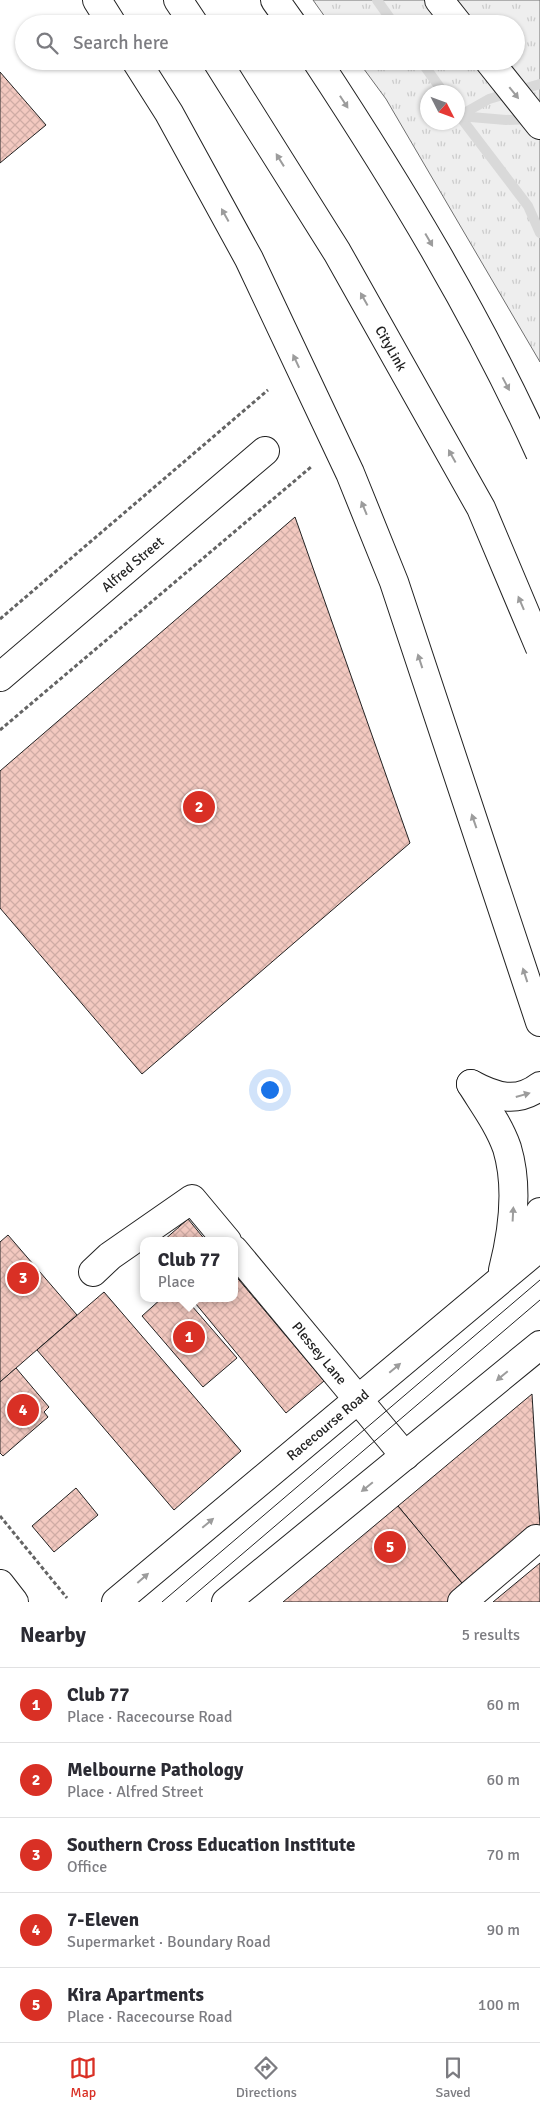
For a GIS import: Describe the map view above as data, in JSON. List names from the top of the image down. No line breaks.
{"streets":{"main road":["CityLink","Alfred Street","Plessey Lane","Racecourse Road"]},"crossings":[["Plessey Lane","Racecourse Road"]],"north":"bottom right","page":{"search":"Search here","pins":["2","3","1","4","5"],"popup":["Club 77","Place"],"heading":["Nearby","5 results"],"list":[{"mark":"1","name":"Club 77","note":"Place · Racecourse Road","value":"60 m"},{"mark":"2","name":"Melbourne Pathology","note":"Place · Alfred Street","value":"60 m"},{"mark":"3","name":"Southern Cross Education Institute","note":"Office","value":"70 m"},{"mark":"4","name":"7-Eleven","note":"Supermarket · Boundary Road","value":"90 m"},{"mark":"5","name":"Kira Apartments","note":"Place · Racecourse Road","value":"100 m"}],"nav":["Map","Directions","Saved"]}}
